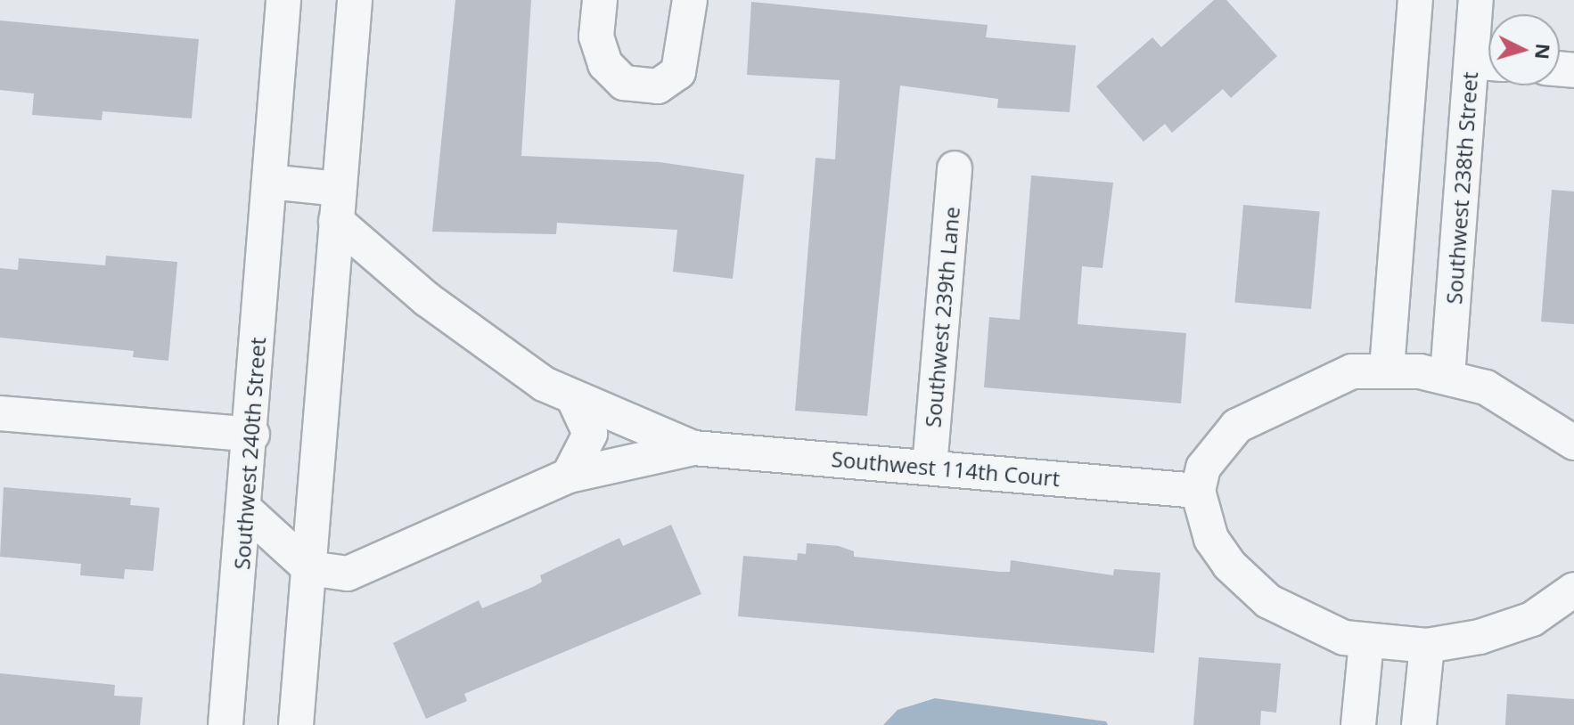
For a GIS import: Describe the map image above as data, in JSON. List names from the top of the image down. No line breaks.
{"streets":{"street":["Southwest 238th Street","Southwest 239th Lane","Southwest 240th Street","Southwest 114th Court"]},"crossings":[["Southwest 239th Lane","Southwest 114th Court"]],"north":"right"}
